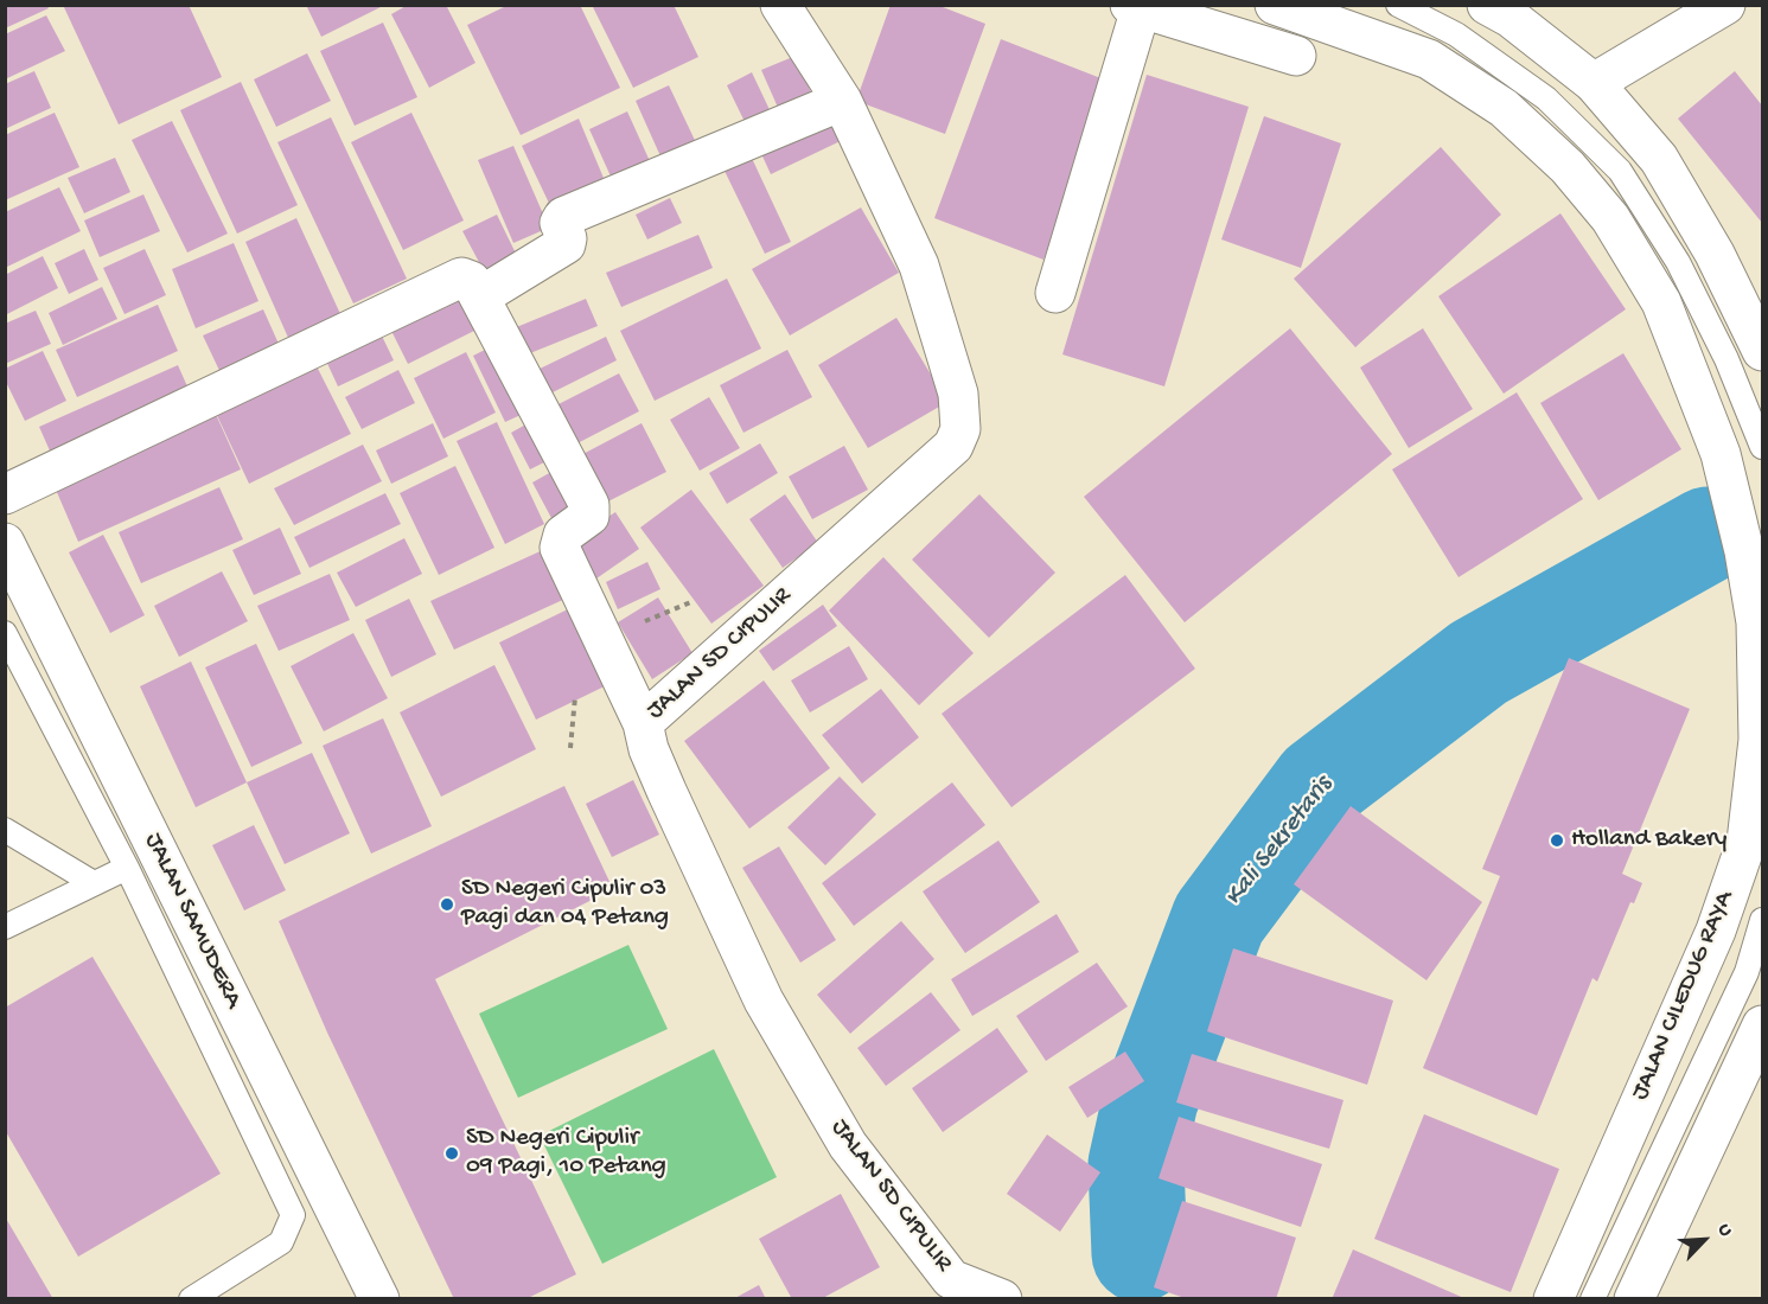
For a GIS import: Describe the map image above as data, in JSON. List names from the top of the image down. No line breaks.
{"streets":{"street":["JALAN SD CIPULIR","JALAN SAMUDERA","JALAN CILEDUG RAYA"]},"water":["Kali Sekretaris"],"places":["Holland Bakery","SD Negeri Cipulir 03 Pagi dan 04 Petang","SD Negeri Cipulir 09 Pagi, 10 Petang"],"north":"top right"}
